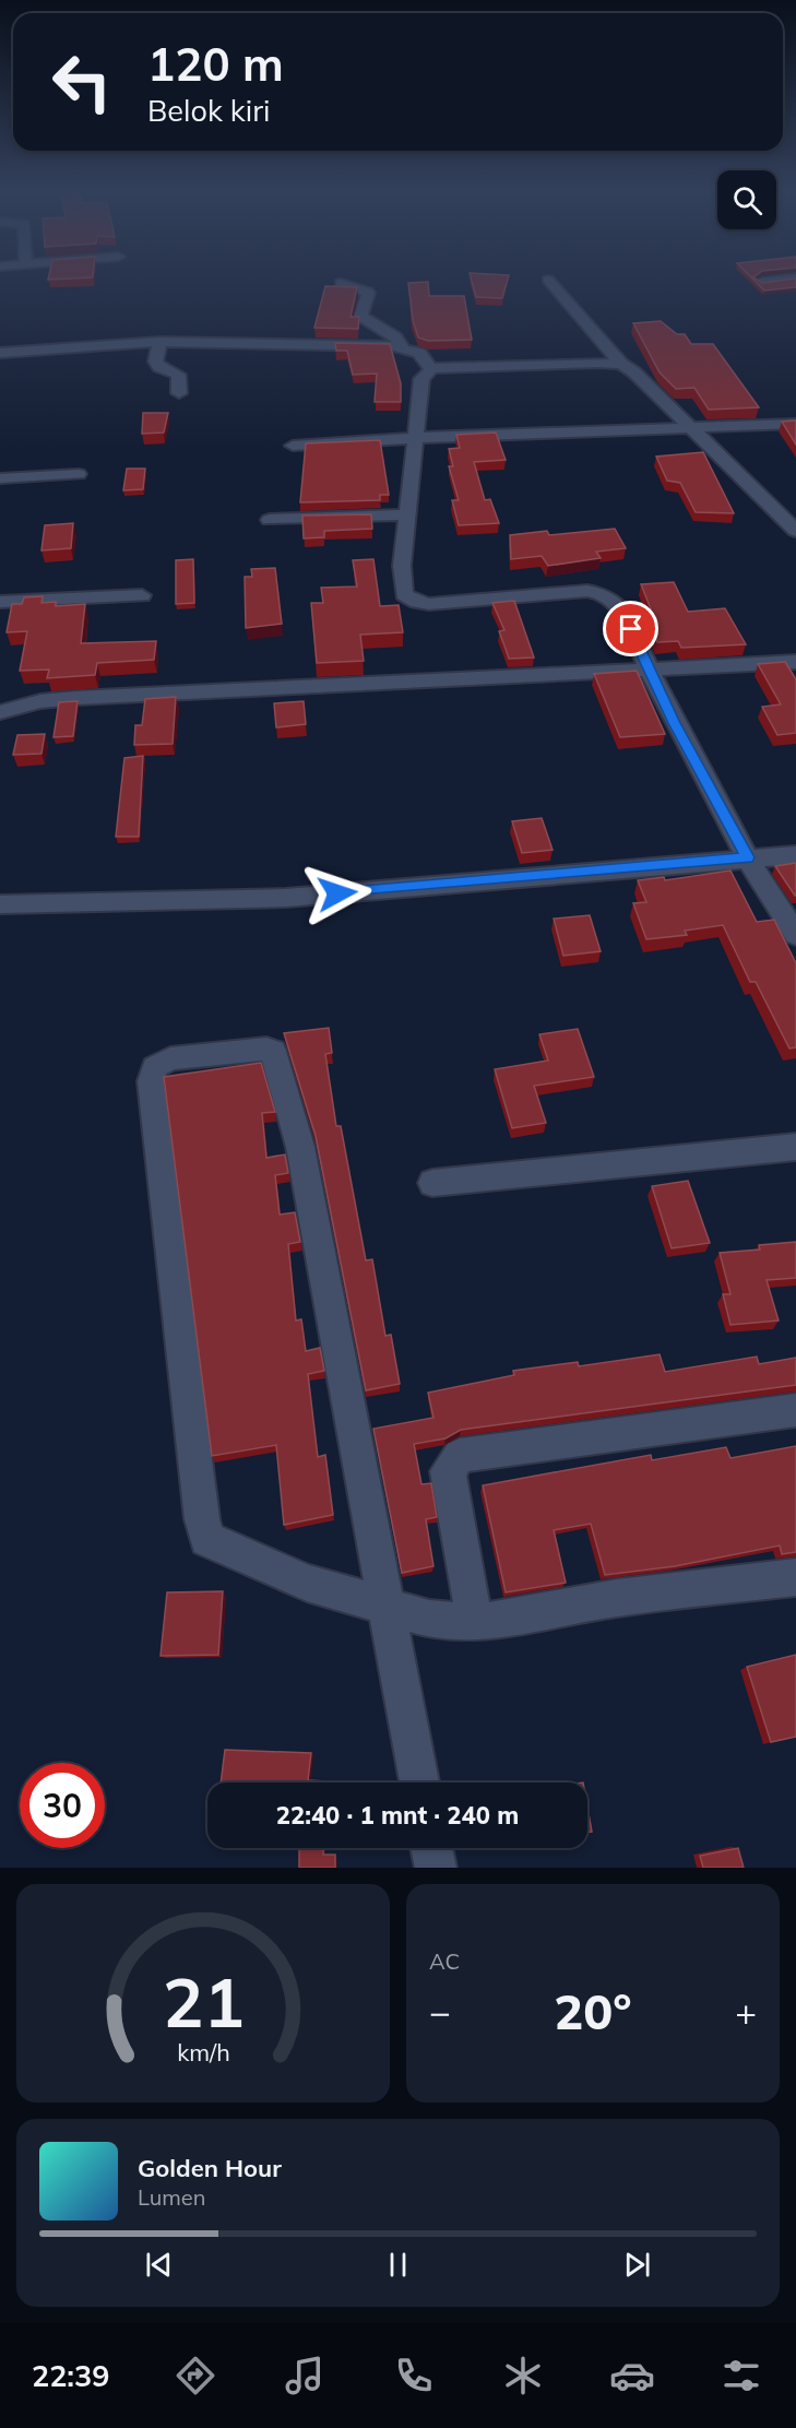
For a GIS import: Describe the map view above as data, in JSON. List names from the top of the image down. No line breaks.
{"page":{"turn":["120 m","Belok kiri"],"limit":"30","trip":"22:40 · 1 mnt · 240 m","tile":"AC","heat":["−","20°","+"],"song":["Golden Hour","Lumen"],"tabs":"22:39","gauge":["21","km/h"]}}
